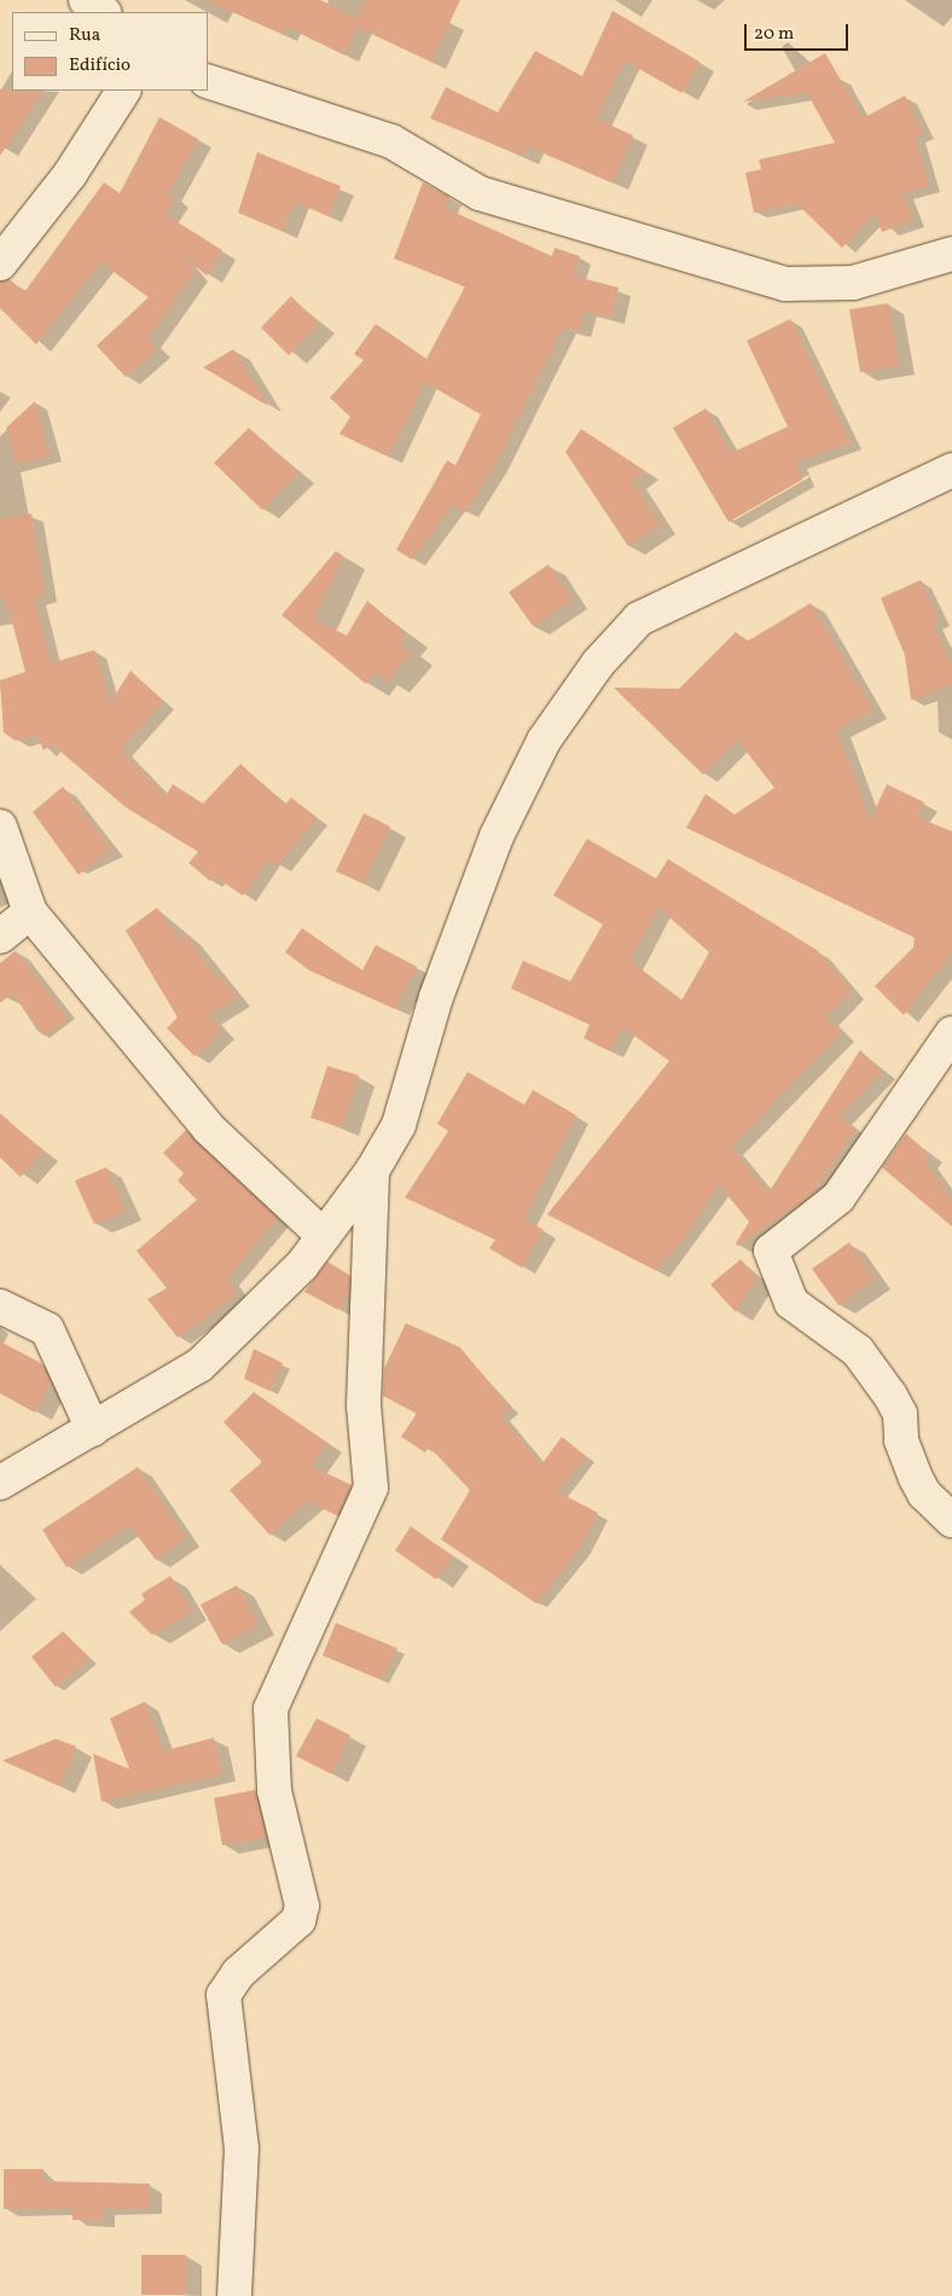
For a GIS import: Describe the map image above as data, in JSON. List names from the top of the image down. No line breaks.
{"legend":["Rua","Edifício"],"scale_bar":"20 m"}
